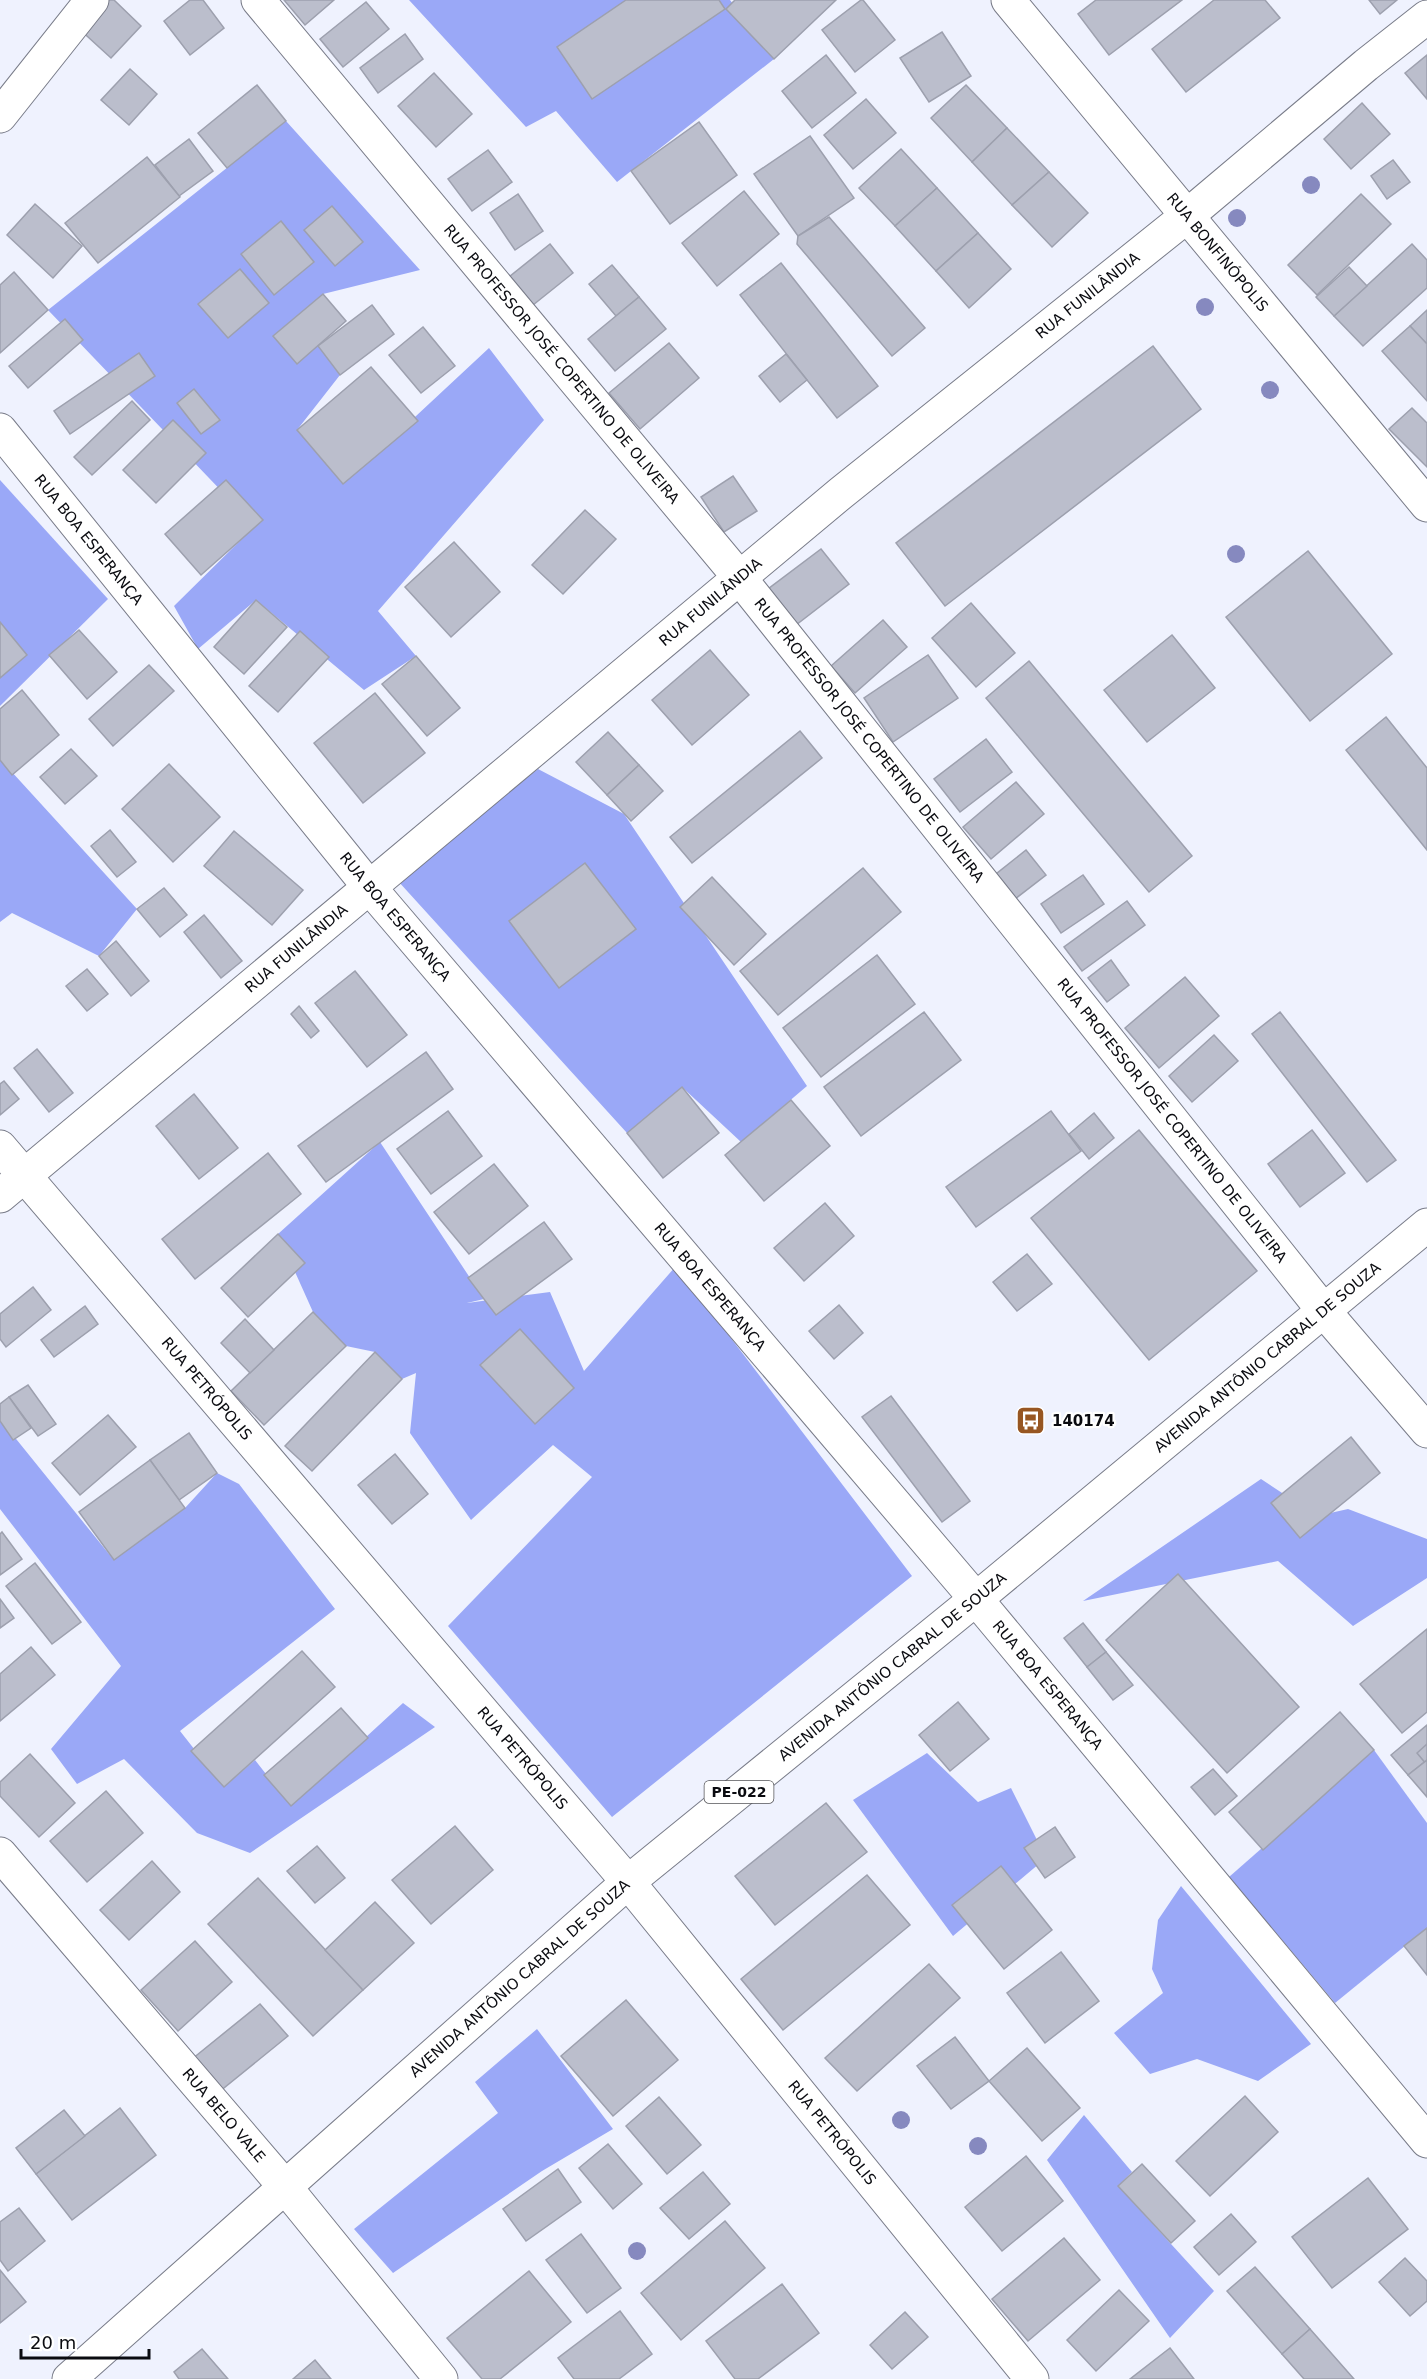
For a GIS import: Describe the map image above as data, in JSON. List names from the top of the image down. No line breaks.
{"streets":{"street":["RUA BONFINÓPOLIS","RUA FUNILÂNDIA","RUA PROFESSOR JOSÉ COPERTINO DE OLIVEIRA","RUA BOA ESPERANÇA","AVENIDA ANTÔNIO CABRAL DE SOUZA","RUA PETRÓPOLIS","PE-022","RUA BELO VALE"]},"crossings":[["RUA BONFINÓPOLIS","RUA FUNILÂNDIA"],["RUA FUNILÂNDIA","RUA PROFESSOR JOSÉ COPERTINO DE OLIVEIRA"],["RUA FUNILÂNDIA","RUA BOA ESPERANÇA"],["RUA FUNILÂNDIA","RUA PETRÓPOLIS"],["RUA PROFESSOR JOSÉ COPERTINO DE OLIVEIRA","AVENIDA ANTÔNIO CABRAL DE SOUZA"],["RUA BOA ESPERANÇA","AVENIDA ANTÔNIO CABRAL DE SOUZA"],["AVENIDA ANTÔNIO CABRAL DE SOUZA","RUA PETRÓPOLIS"],["AVENIDA ANTÔNIO CABRAL DE SOUZA","RUA BELO VALE"]],"places":{"bus stop":["140174"]},"scale_bar":"20 m"}
